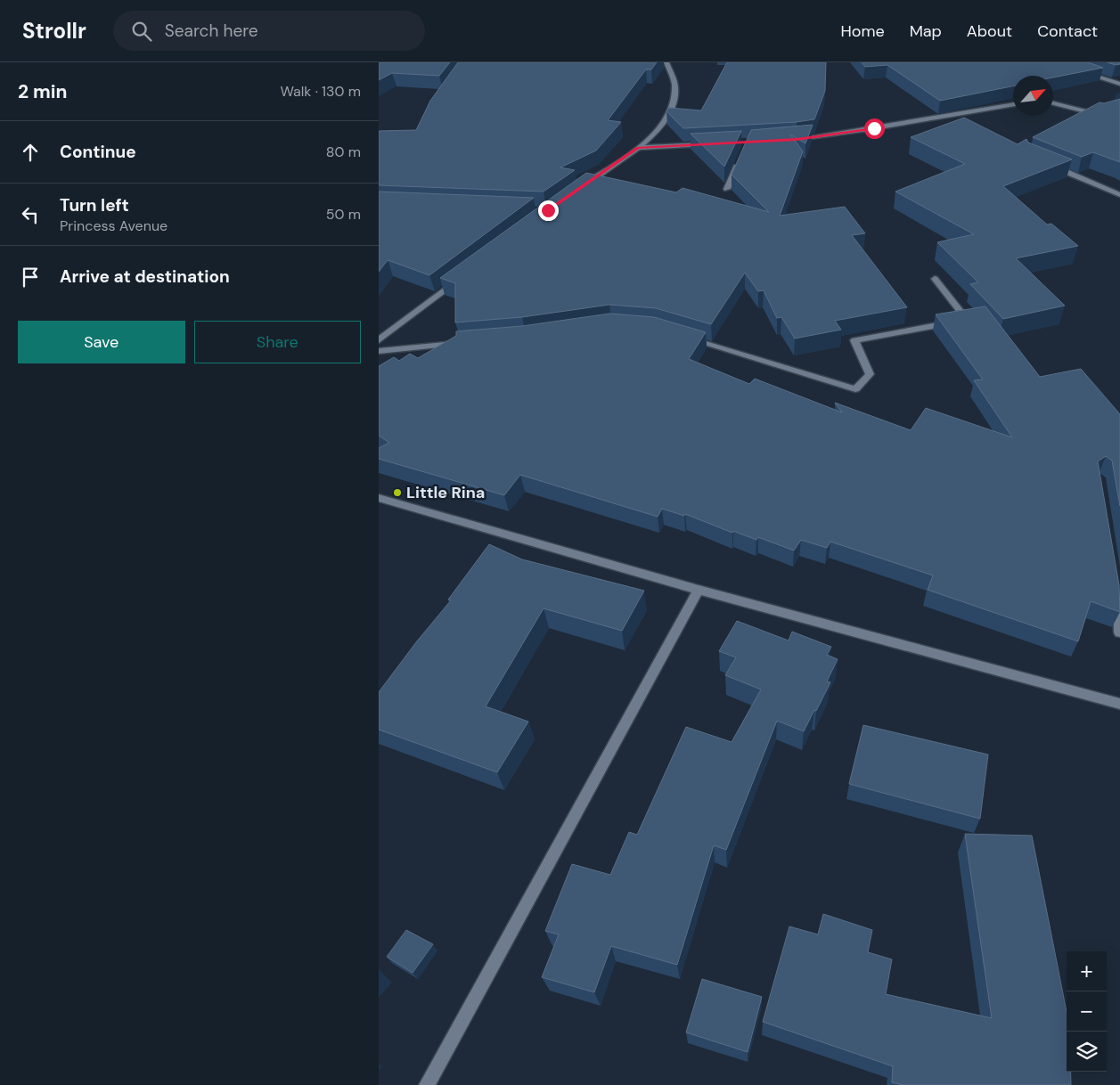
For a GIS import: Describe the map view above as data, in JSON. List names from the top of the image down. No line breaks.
{"places":["Little Rina"],"north":"top right","page":{"header":"Strollr","search":"Search here","nav":["Home","Map","About","Contact"],"heading":["2 min","Walk · 130 m"],"list":[["Continue","80 m"],["Turn left","Princess Avenue","50 m"],"Arrive at destination"],"buttons":["Save","Share"],"map_buttons":["+","−"]}}
